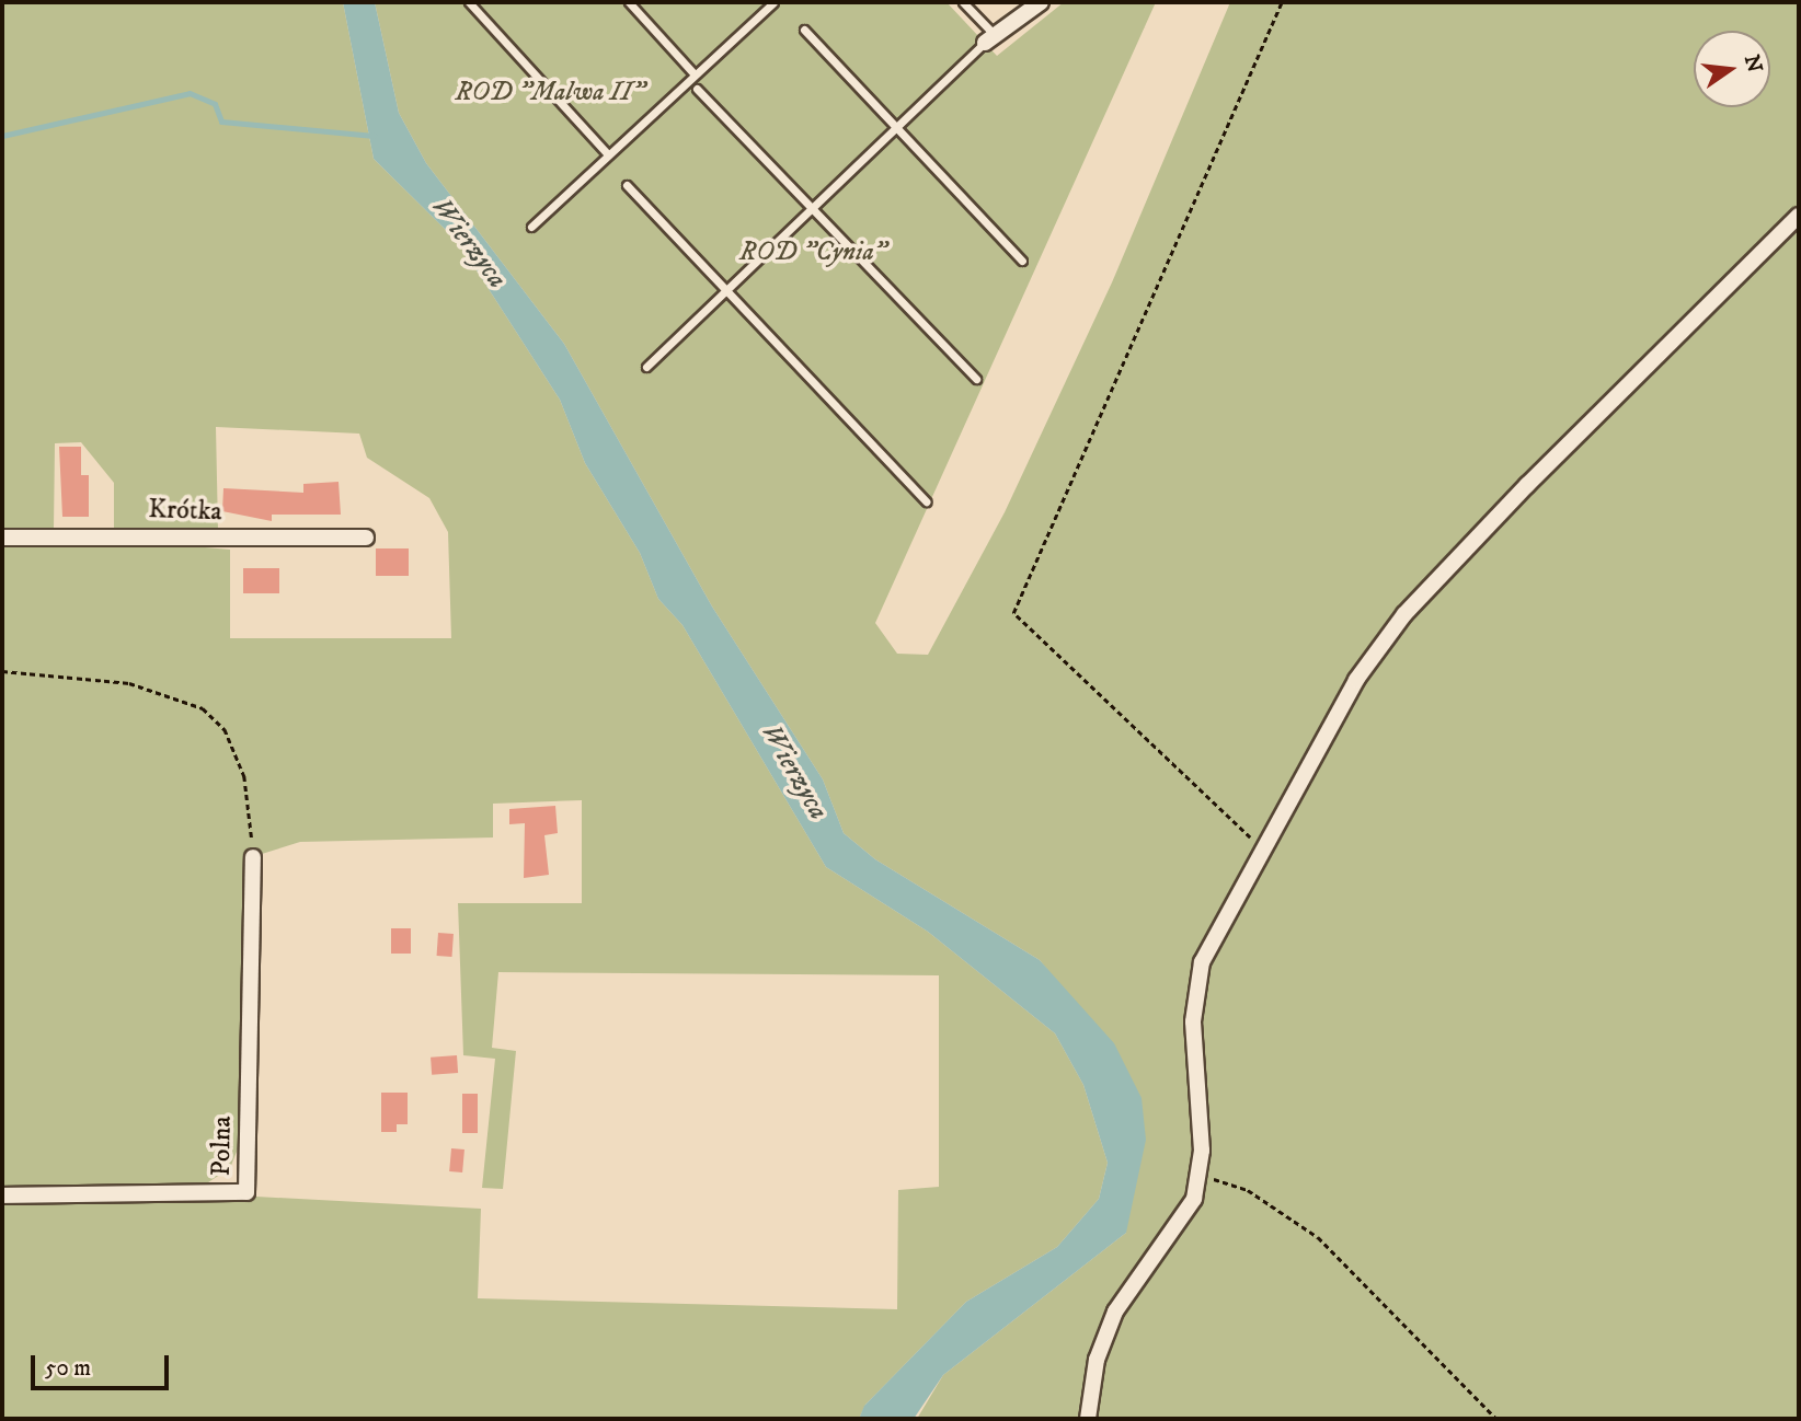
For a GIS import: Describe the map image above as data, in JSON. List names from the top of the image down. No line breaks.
{"streets":{"street":["Krótka","Polna"]},"water":["Wierzyca"],"parks":["ROD \"Malwa II\"","ROD \"Cynia\""],"scale_bar":"50 m","north":"right"}
